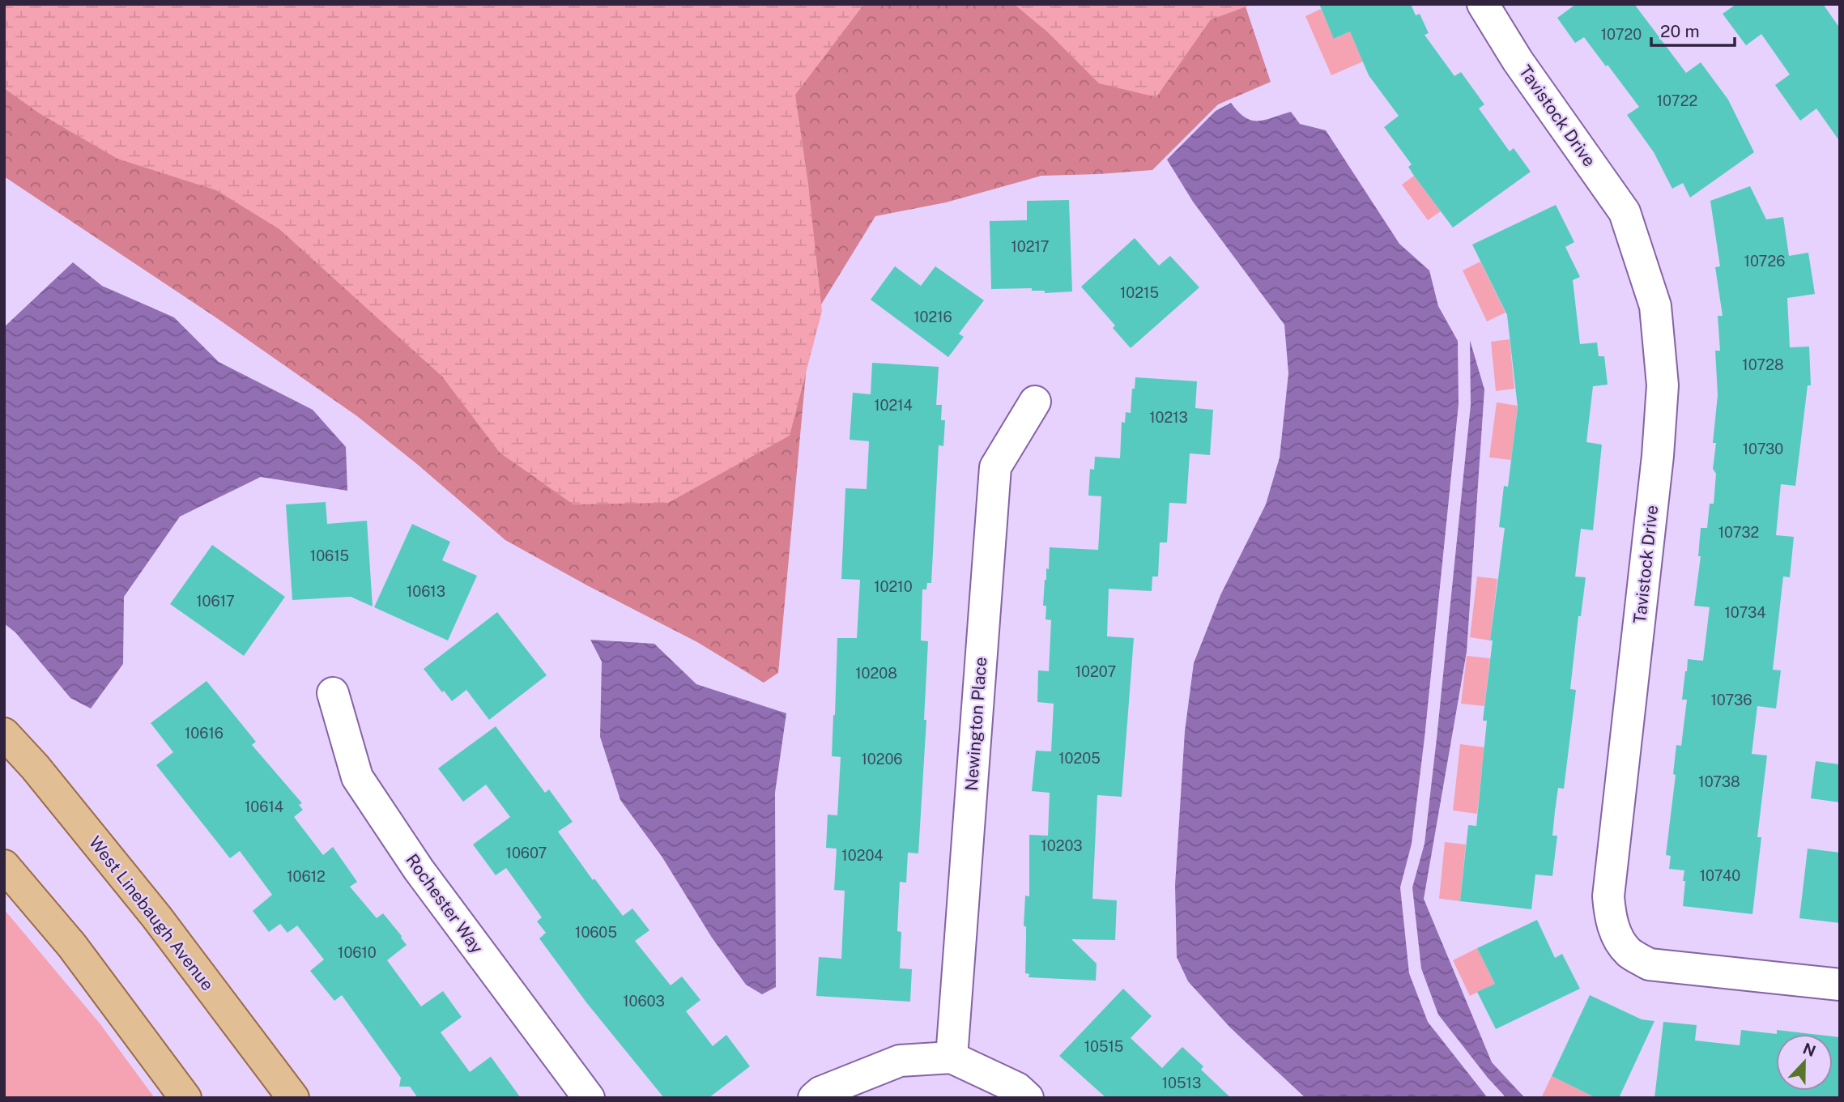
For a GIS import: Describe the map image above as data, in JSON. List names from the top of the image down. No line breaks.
{"streets":{"main road":["West Linebaugh Avenue"],"street":["Tavistock Drive","Newington Place","Rochester Way"]},"house_numbers":["10720","10722","10217","10726","10215","10216","10728","10214","10213","10730","10732","10615","10210","10613","10617","10734","10207","10208","10736","10616","10205","10206","10738","10614","10203","10607","10204","10740","10612","10605","10610","10603","10515","10513"],"scale_bar":"20 m","north":"top"}
